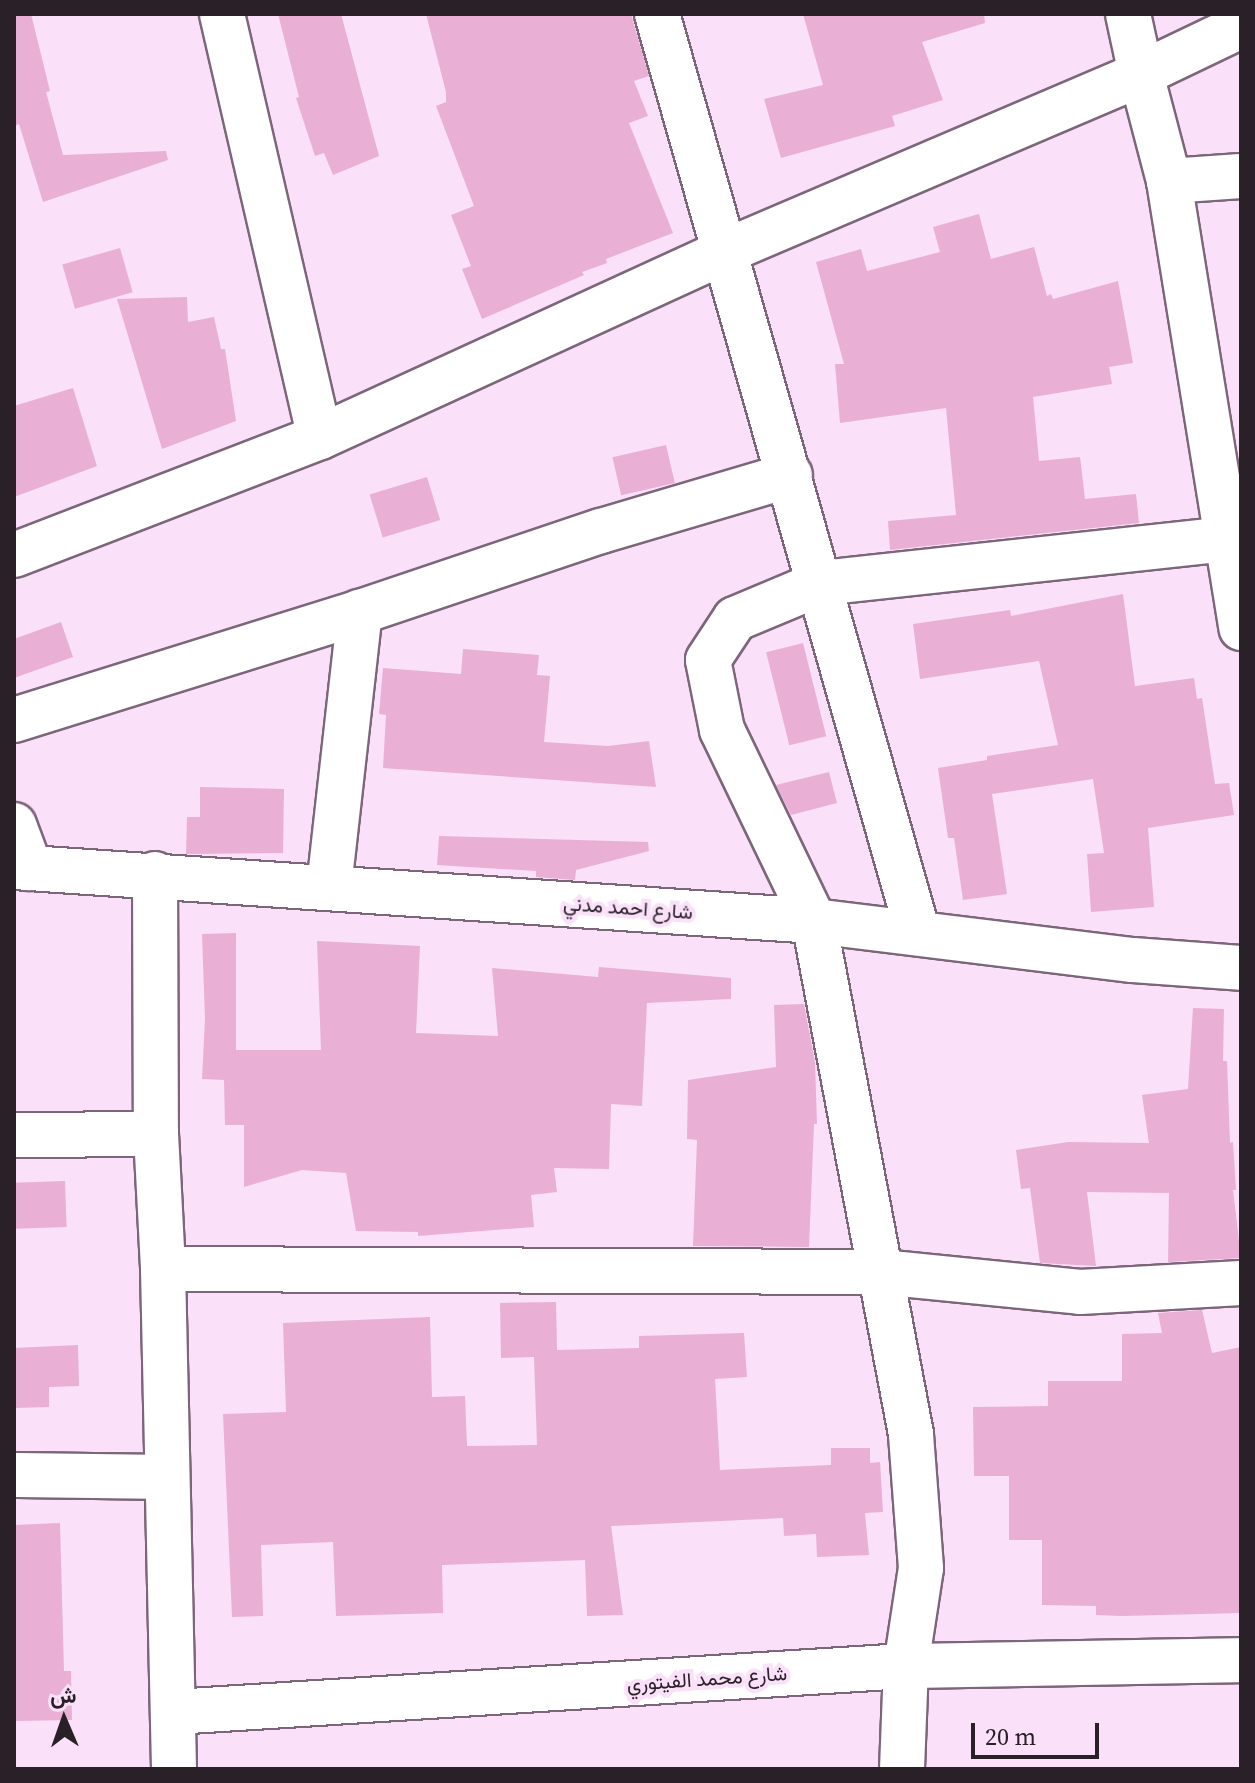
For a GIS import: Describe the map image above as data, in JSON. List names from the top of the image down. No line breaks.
{"streets":{"street":["شارع احمد مدني","شارع محمد الفيتوري"]},"scale_bar":"20 m","north":"top"}
